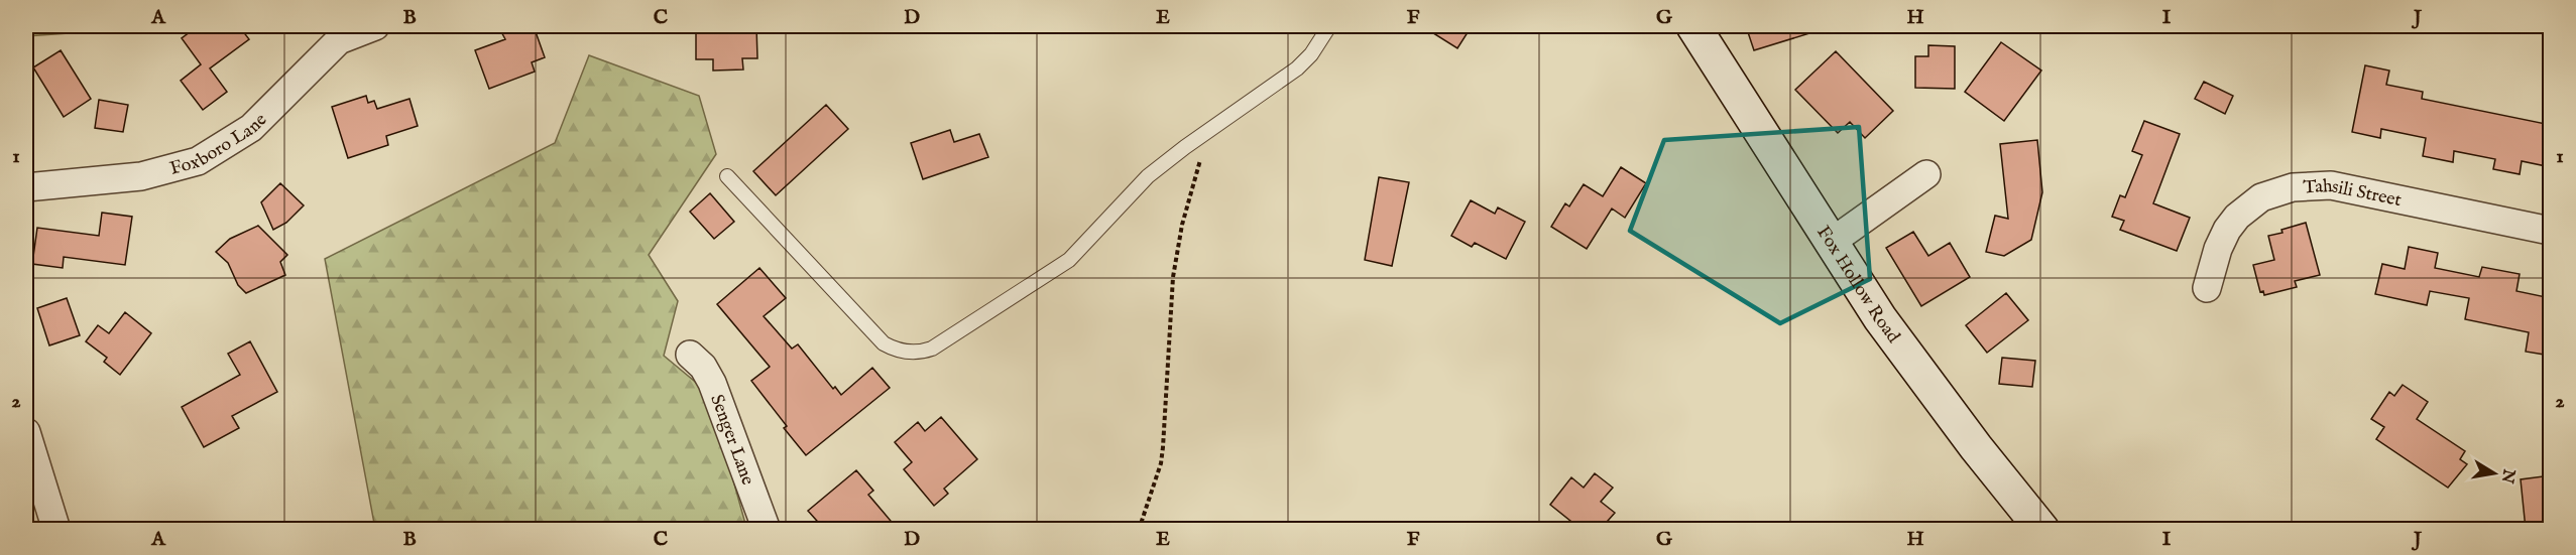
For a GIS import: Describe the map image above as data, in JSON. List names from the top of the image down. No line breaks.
{"streets":{"main road":["Fox Hollow Road"],"street":["Foxboro Lane","Tahsili Street","Senger Lane"]},"north":"right","grid":{"columns":["A","B","C","D","E","F","G","H","I","J"],"rows":["1","2"]}}
